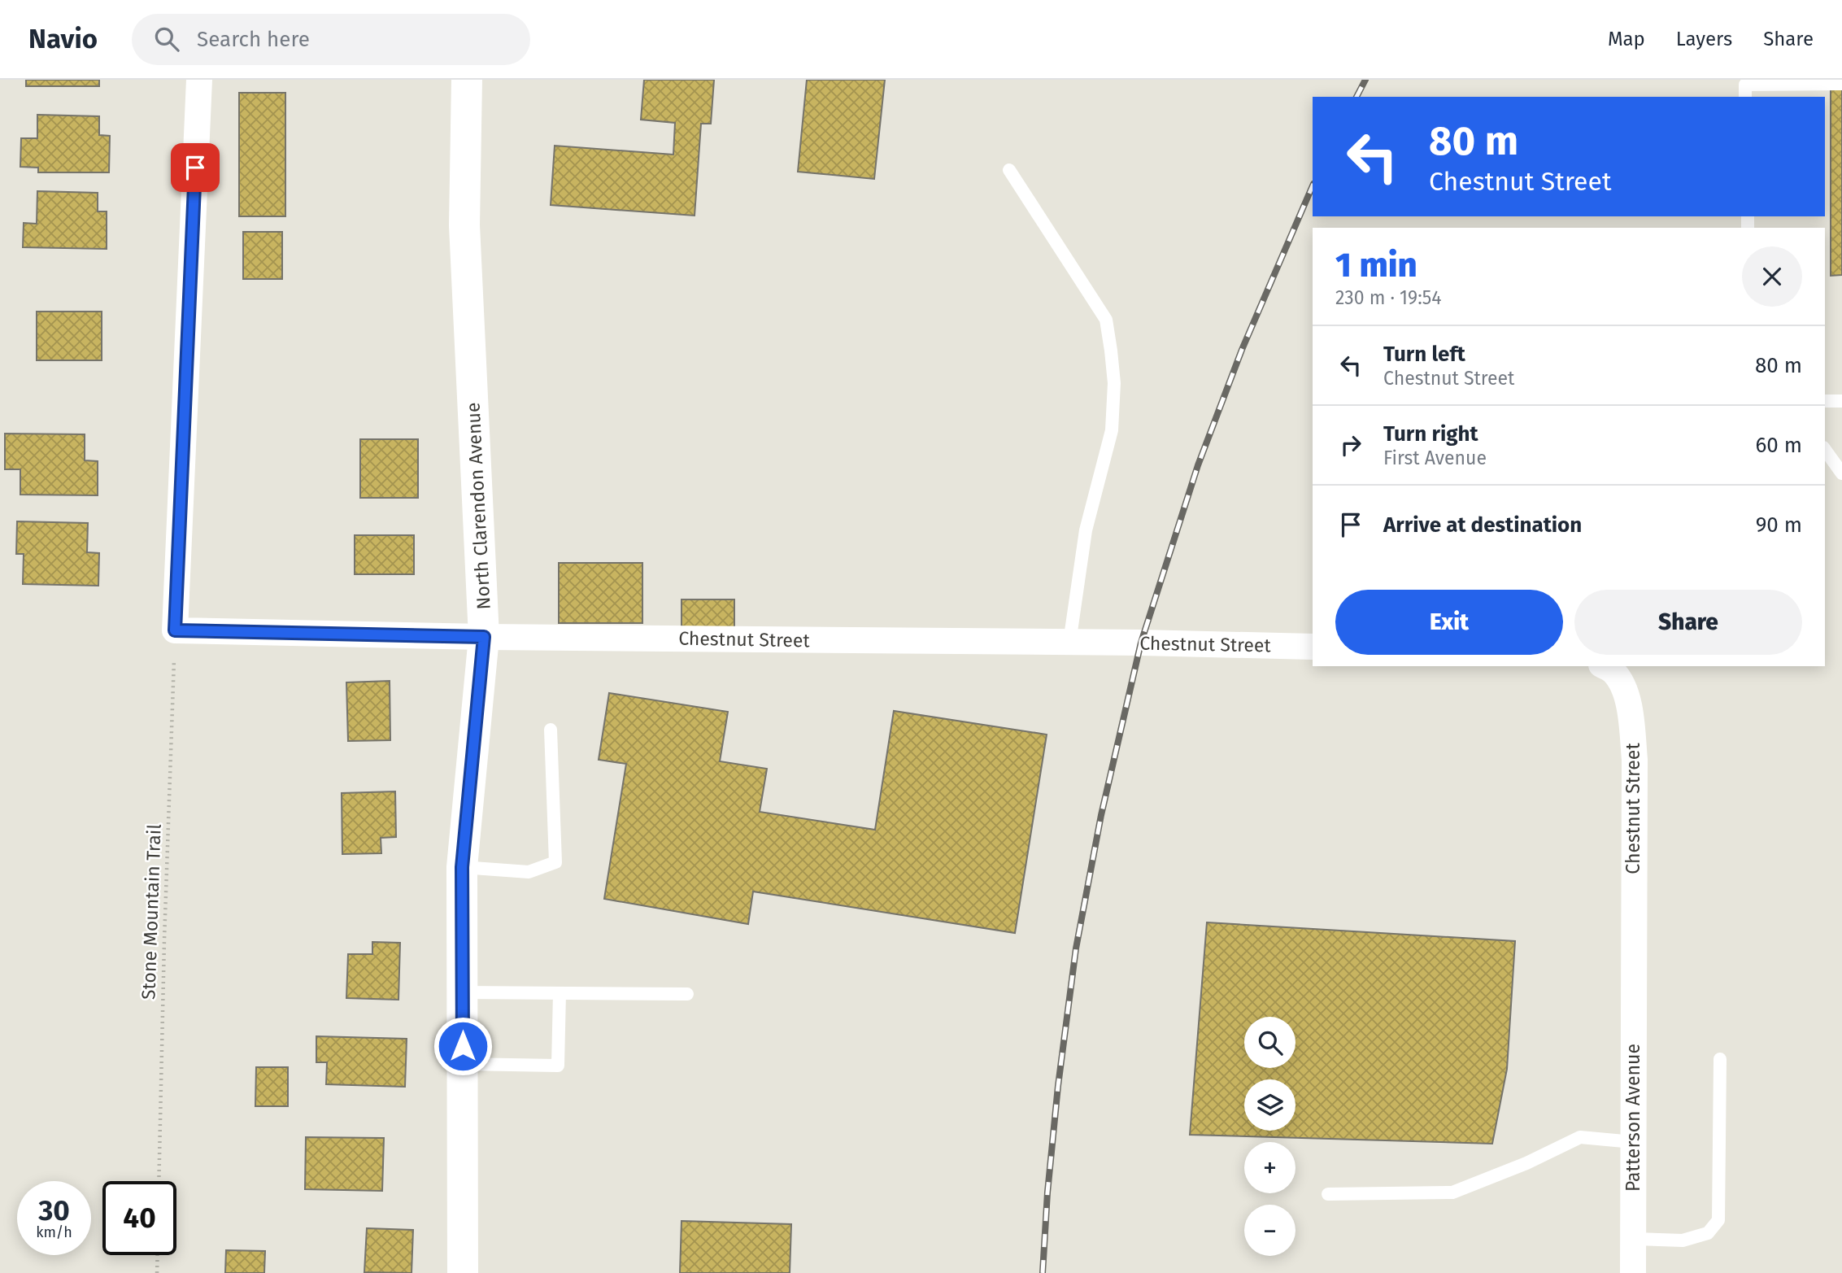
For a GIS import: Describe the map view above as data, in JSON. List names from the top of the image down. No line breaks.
{"streets":{"street":["North Clarendon Avenue","Chestnut Street","Patterson Avenue"],"path":["Stone Mountain Trail"]},"crossings":[["North Clarendon Avenue","Chestnut Street"],["Chestnut Street","Stone Mountain Trail"],["Chestnut Street","Patterson Avenue"]],"page":{"header":"Navio","search":"Search here","nav":["Map","Layers","Share"],"turn":["80 m","Chestnut Street"],"heading":["1 min","230 m · 19:54"],"list":[{"name":"Turn left","note":"Chestnut Street","value":"80 m"},{"name":"Turn right","note":"First Avenue","value":"60 m"},{"name":"Arrive at destination","value":"90 m"}],"buttons":["Exit","Share"],"map_buttons":["+","−"],"speed":"30 km/h","limit":"40"}}
